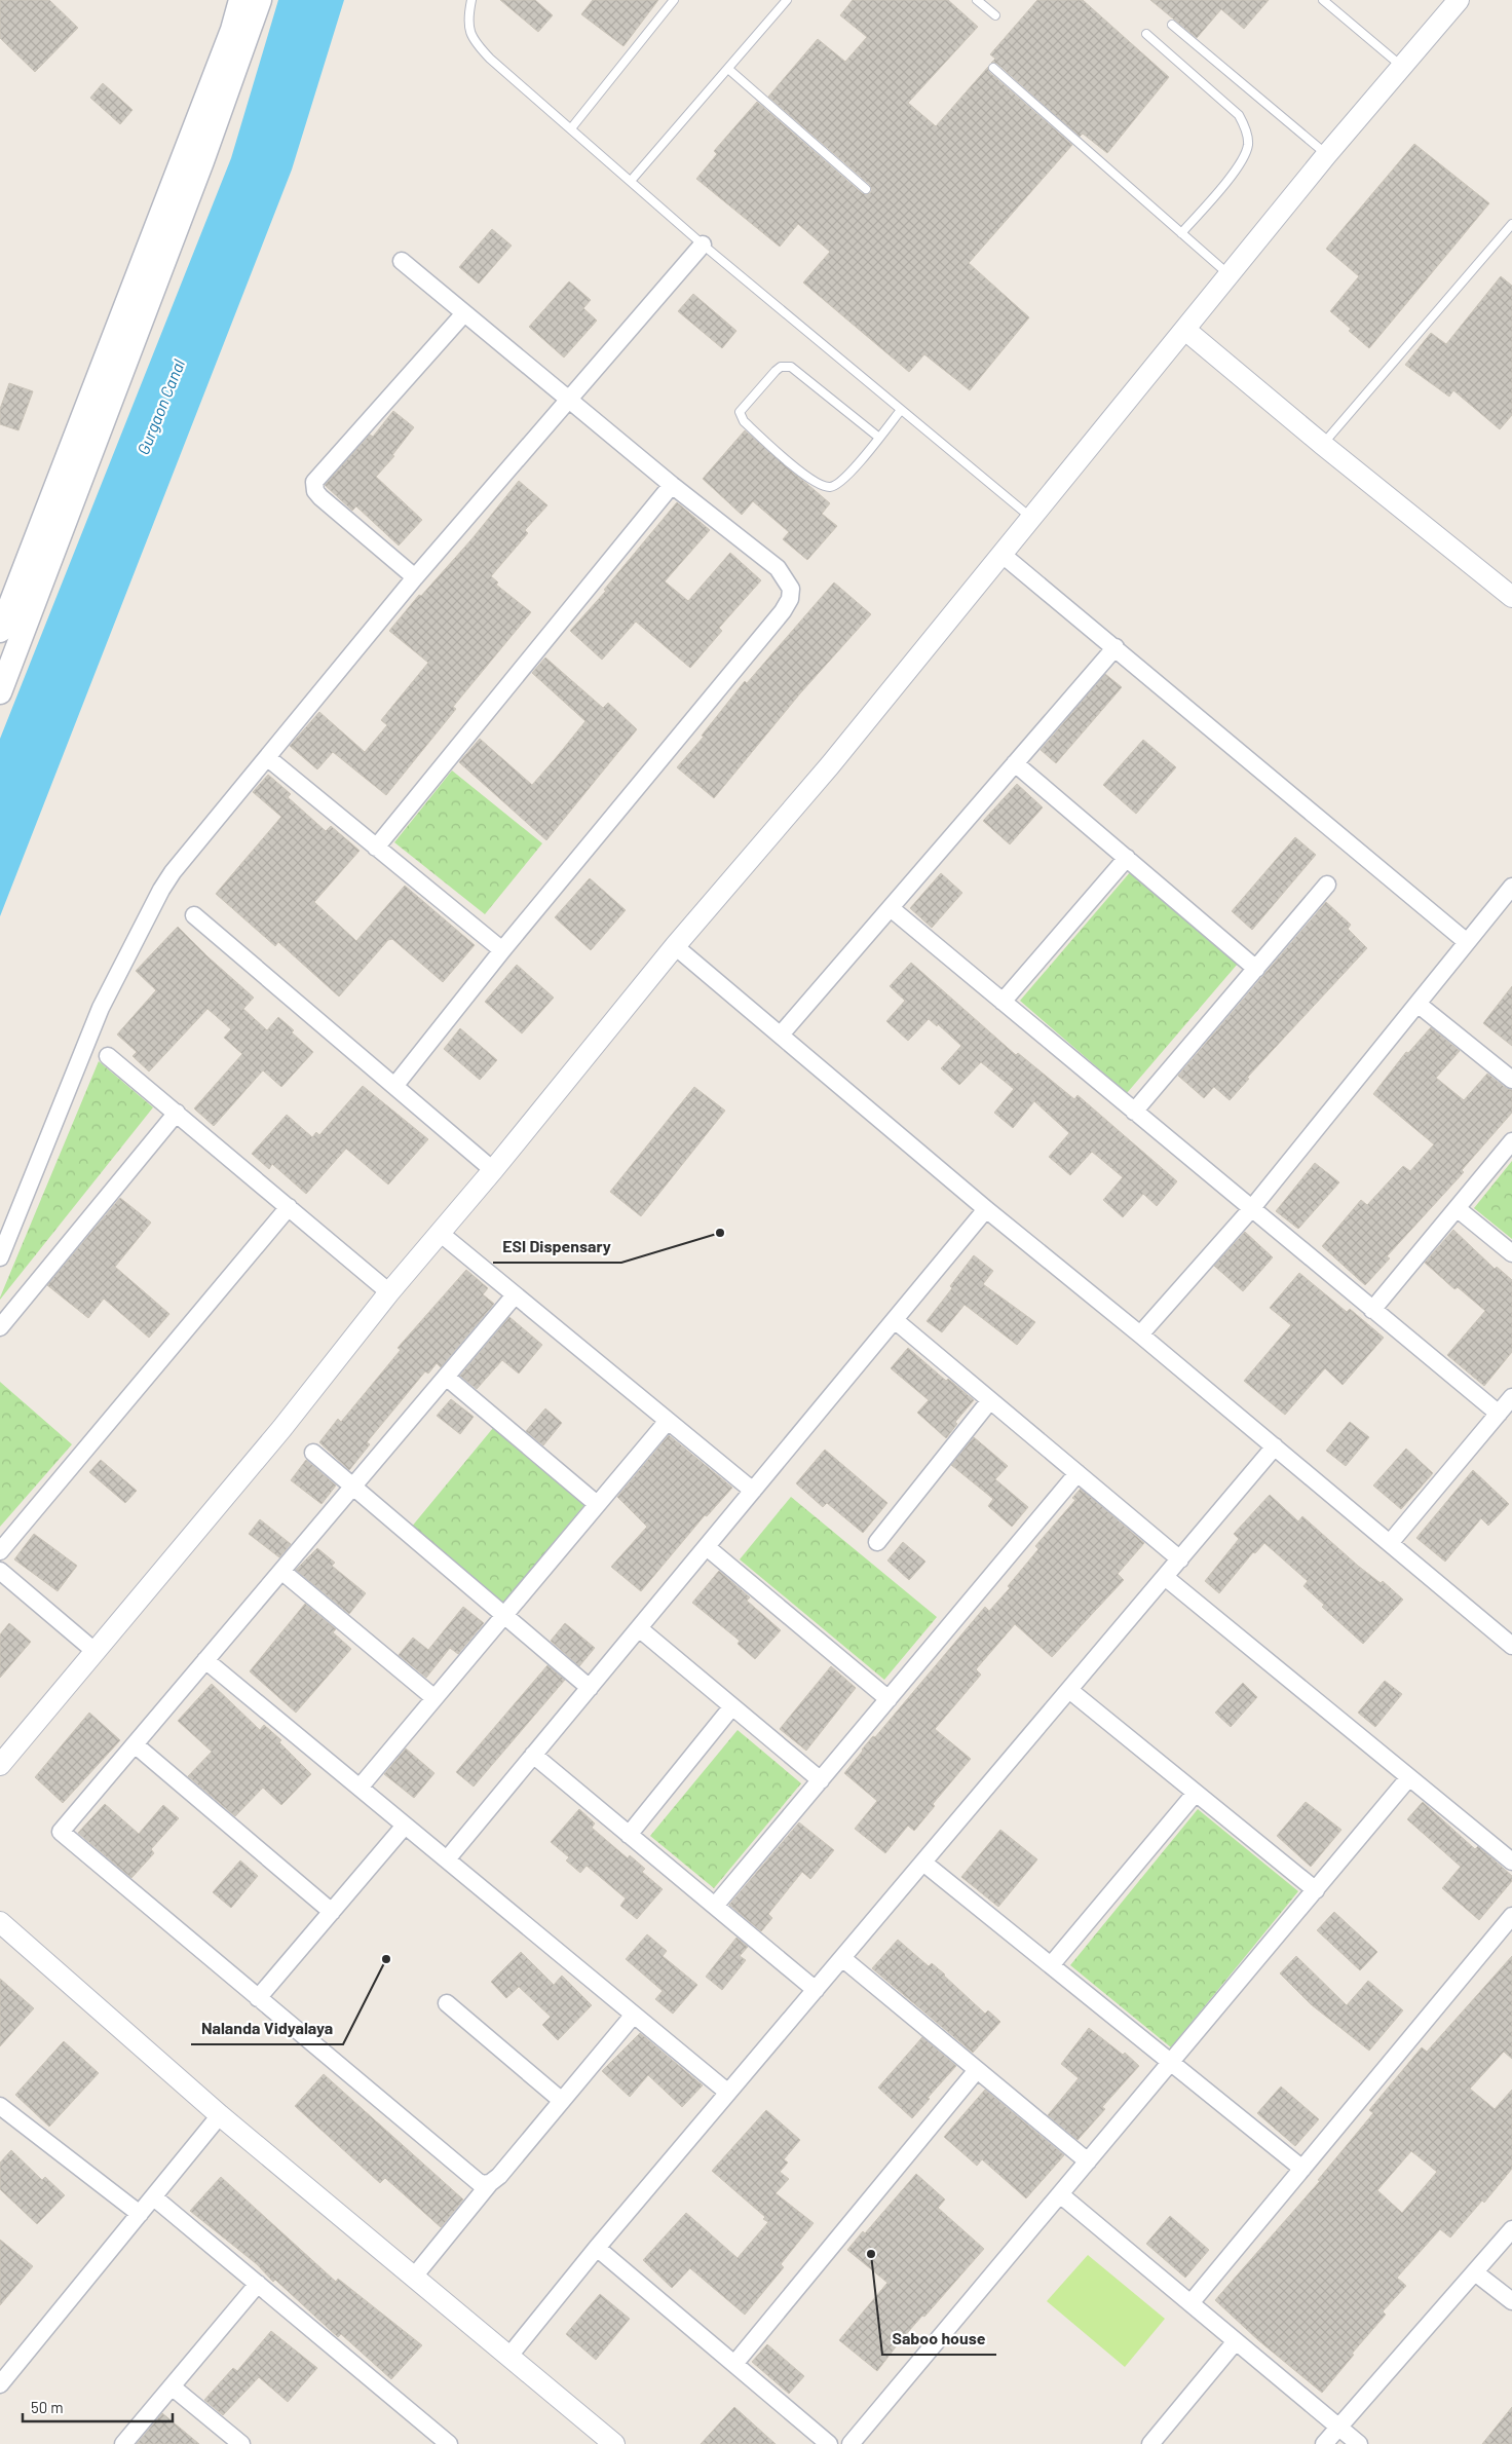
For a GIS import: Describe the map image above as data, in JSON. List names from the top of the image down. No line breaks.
{"water":["Gurgaon Canal"],"places":["ESI Dispensary","Nalanda Vidyalaya","Saboo house"],"scale_bar":"50 m"}
